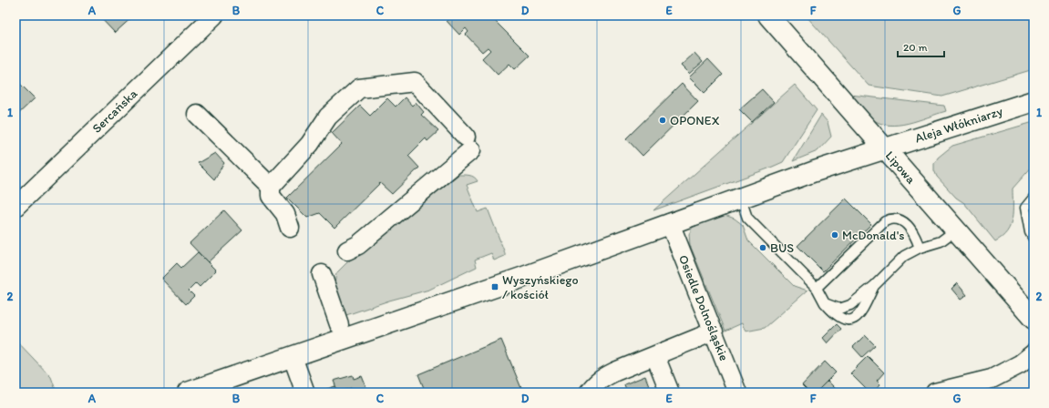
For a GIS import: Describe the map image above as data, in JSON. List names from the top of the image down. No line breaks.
{"streets":{"street":["Sercańska","Aleja Włókniarzy","Lipowa","Osiedle Dolnośląskie"]},"crossings":[["Aleja Włókniarzy","Lipowa"],["Aleja Włókniarzy","Osiedle Dolnośląskie"]],"places":{"other":["OPONEX","McDonald's","BUS"],"transit":["Wyszyńskiego / kościół"]},"scale_bar":"20 m","grid":{"columns":["A","B","C","D","E","F","G"],"rows":["1","2"]}}
